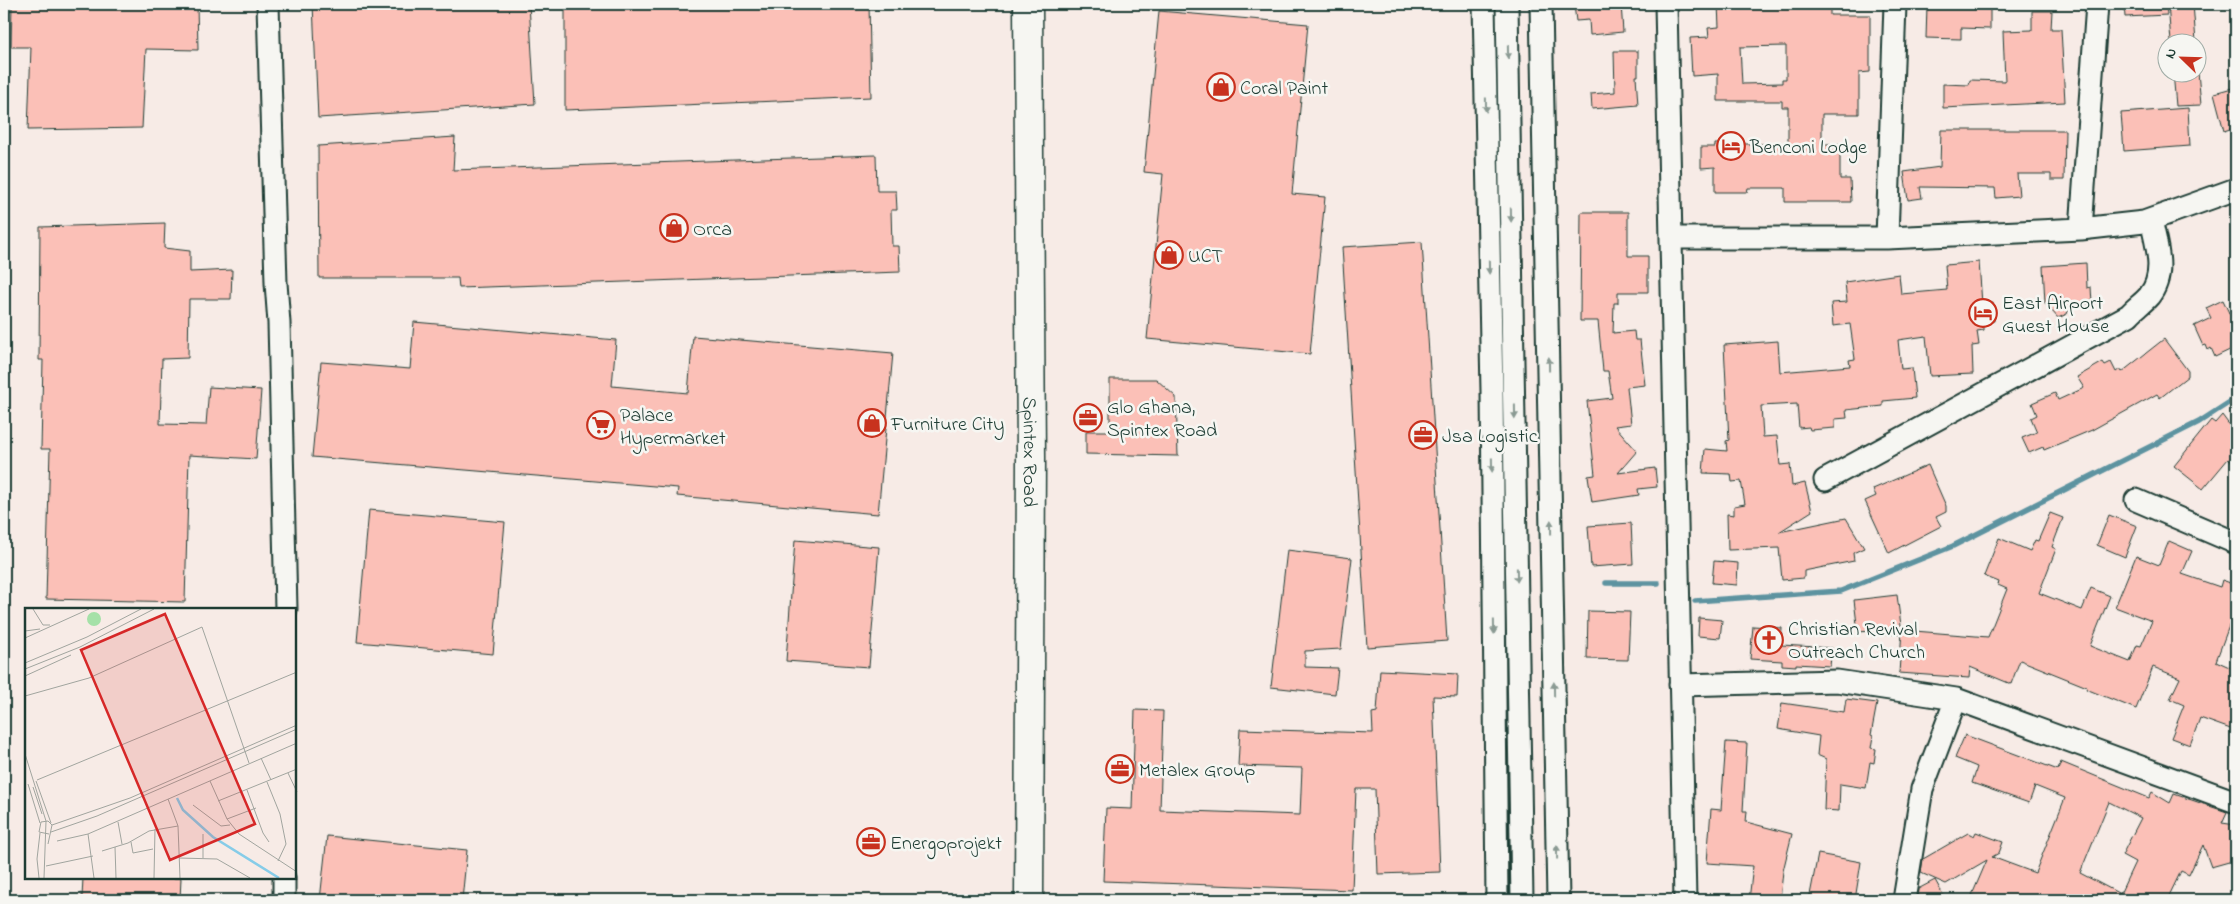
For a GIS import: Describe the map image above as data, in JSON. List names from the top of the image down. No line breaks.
{"streets":{"main road":["Spintex Road"]},"places":{"shop":["Coral Paint","Orca","UCT","Furniture City"],"hotel":["Benconi Lodge","East Airport Guest House"],"office":["Glo Ghana, Spintex Road","Jsa Logistic","Metalex Group","Energoprojekt"],"supermarket":["Palace Hypermarket"],"church":["Christian Revival Outreach Church"]},"north":"top left"}
